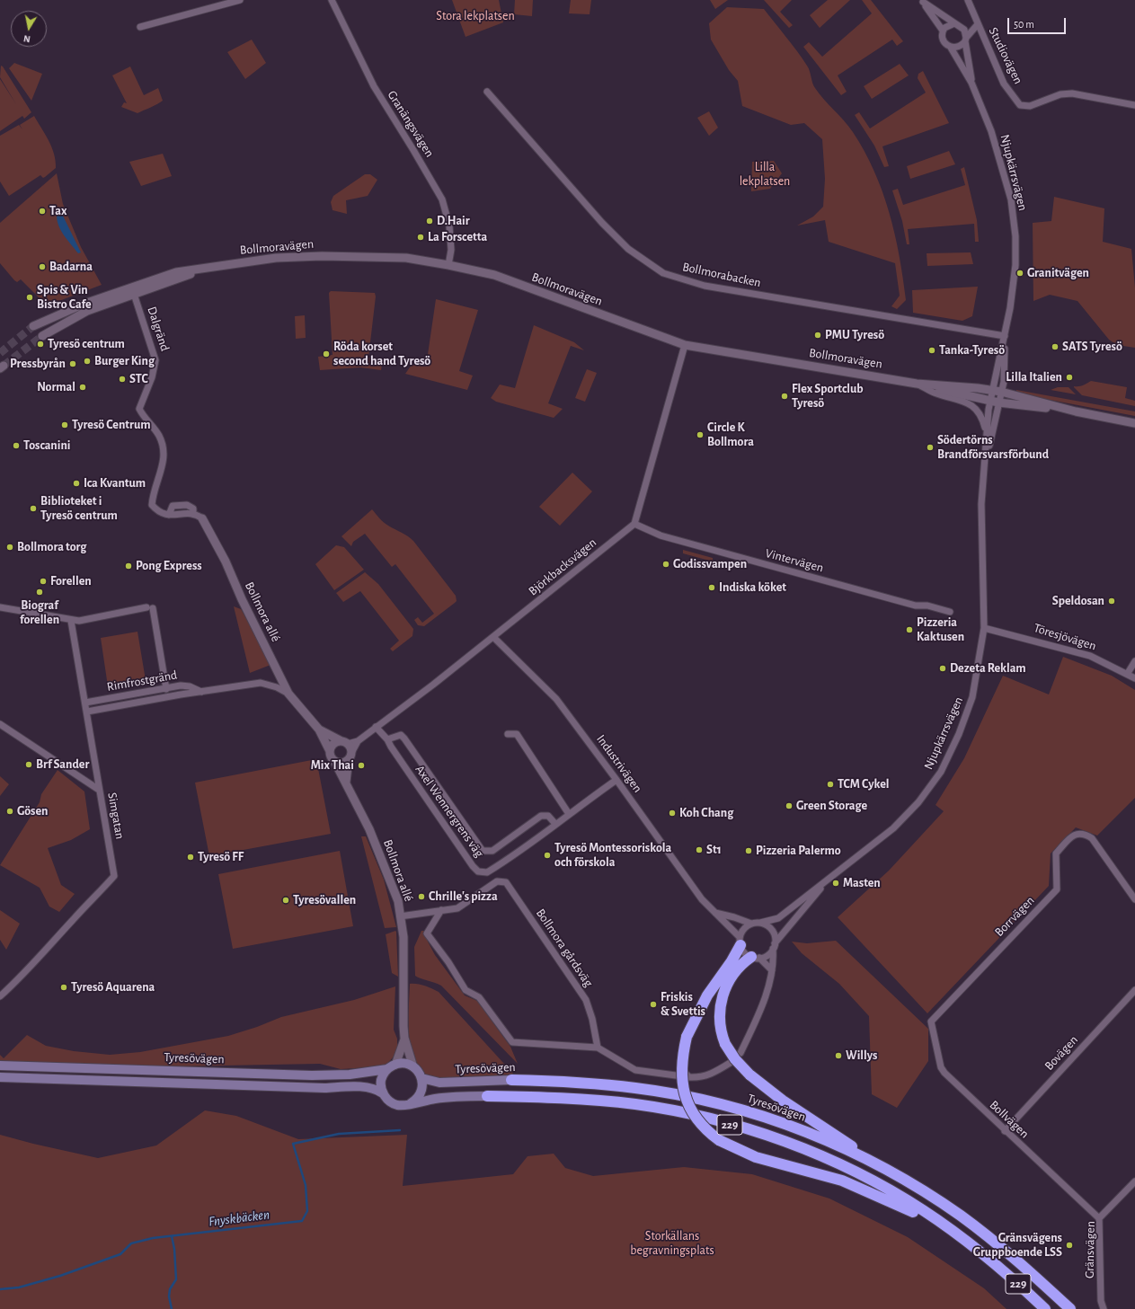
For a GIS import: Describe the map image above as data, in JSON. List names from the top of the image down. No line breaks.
{"streets":{"highway":["Tyresövägen","229"],"street":["Studiovägen","Granängsvägen","Njupkärrsvägen","Bollmoravägen","Bollmorabacken","Dalgränd","Vintervägen","Björkbacksvägen","Bollmora allé","Töresjövägen","Rimfrostgränd","Industrivägen","Axel Wennergrens väg","Simgatan","Borrvägen","Bollmora gårdsväg","Bovägen","Bollvägen","Gränsvägen"]},"crossings":[["Studiovägen","Njupkärrsvägen"],["Granängsvägen","Bollmoravägen"],["Njupkärrsvägen","Bollmoravägen"],["Njupkärrsvägen","Bollmorabacken"],["Njupkärrsvägen","Töresjövägen"],["Njupkärrsvägen","Industrivägen"],["Bollmoravägen","Dalgränd"],["Dalgränd","Bollmora allé"],["Vintervägen","Björkbacksvägen"],["Björkbacksvägen","Bollmora allé"],["Björkbacksvägen","Industrivägen"],["Björkbacksvägen","Axel Wennergrens väg"],["Bollmora allé","Rimfrostgränd"],["Bollmora allé","Bollmora gårdsväg"],["Bollmora allé","Tyresövägen"],["Rimfrostgränd","Simgatan"],["Industrivägen","Axel Wennergrens väg"],["Borrvägen","Bollvägen"],["Bovägen","Bollvägen"],["Bollvägen","Gränsvägen"]],"water":["Fnyskbäcken"],"parks":["Stora lekplatsen","Lilla lekplatsen","Storkällans begravningsplats"],"places":["Tax","D.Hair","La Forscetta","Badarna","Granitvägen","Spis & Vin Bistro Cafe","PMU Tyresö","Tyresö centrum","SATS Tyresö","Tanka-Tyresö","Röda korset second hand Tyresö","Burger King","Pressbyrån","Lilla Italien","STC","Normal","Flex Sportclub Tyresö","Tyresö Centrum","Circle K Bollmora","Toscanini","Södertörns Brandförsvarsförbund","Ica Kvantum","Biblioteket i Tyresö centrum","Bollmora torg","Godissvampen","Pong Express","Forellen","Indiska köket","Biograf forellen","Speldosan","Pizzeria Kaktusen","Dezeta Reklam","Brf Sander","Mix Thai","TCM Cykel","Green Storage","Gösen","Koh Chang","St1","Pizzeria Palermo","Tyresö Montessoriskola och förskola","Tyresö FF","Masten","Chrille's pizza","Tyresövallen","Tyresö Aquarena","Friskis & Svettis","Willys","Gränsvägens Gruppboende LSS"],"scale_bar":"50 m","north":"bottom"}
